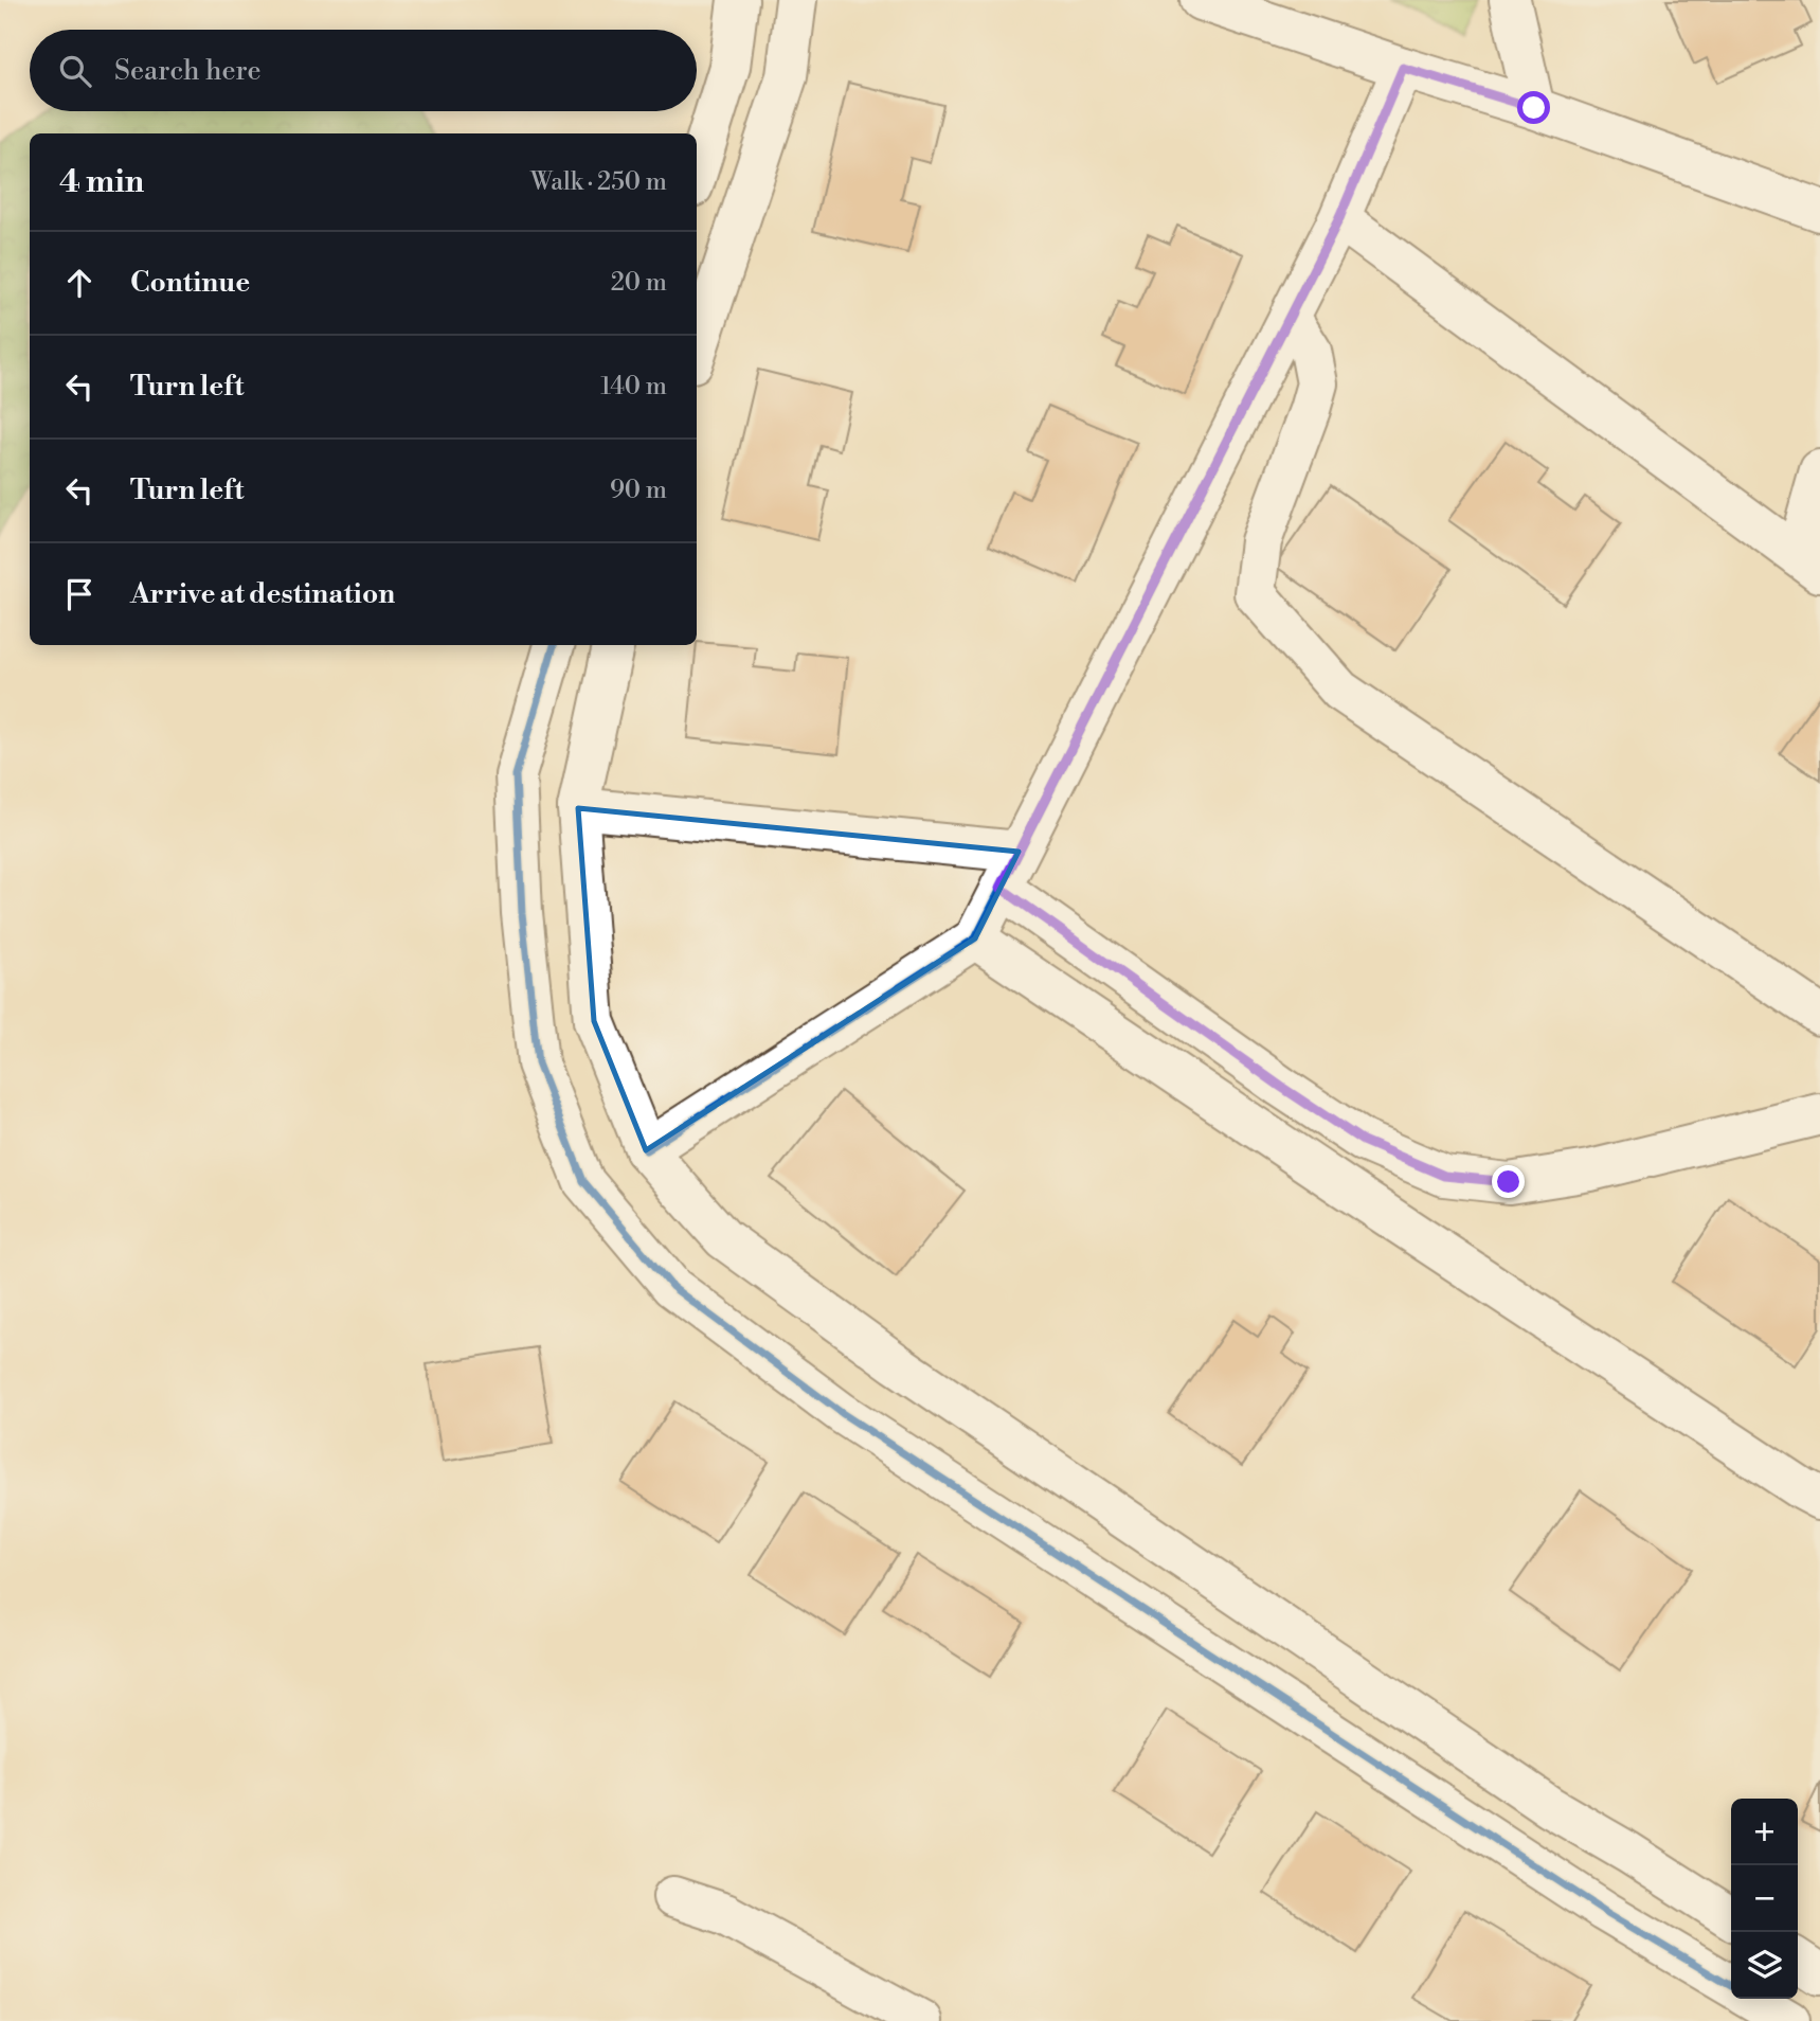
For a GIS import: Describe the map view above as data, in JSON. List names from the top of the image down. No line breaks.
{"page":{"search":"Search here","heading":["4 min","Walk · 250 m"],"list":[["Continue","20 m"],["Turn left","140 m"],["Turn left","90 m"],"Arrive at destination"],"map_buttons":["+","−"]}}
